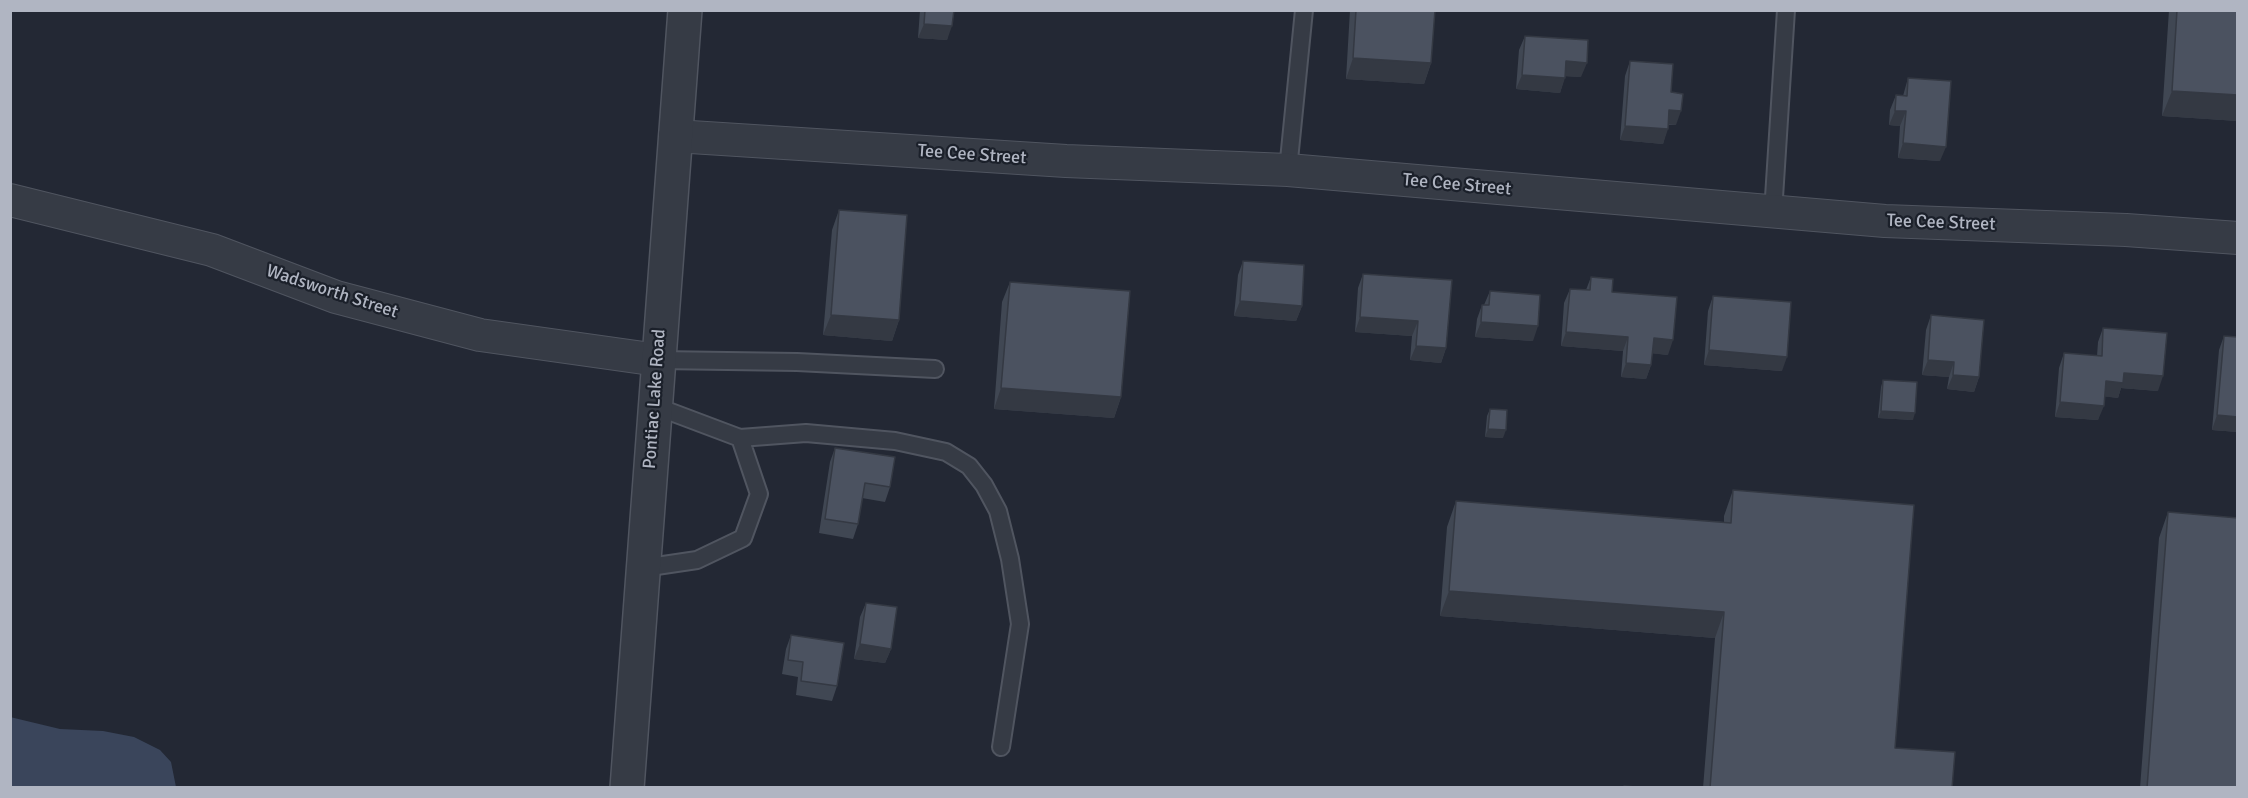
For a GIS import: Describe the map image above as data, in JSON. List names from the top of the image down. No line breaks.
{"streets":{"street":["Tee Cee Street","Wadsworth Street","Pontiac Lake Road"]},"crossings":[["Tee Cee Street","Pontiac Lake Road"],["Wadsworth Street","Pontiac Lake Road"]]}
